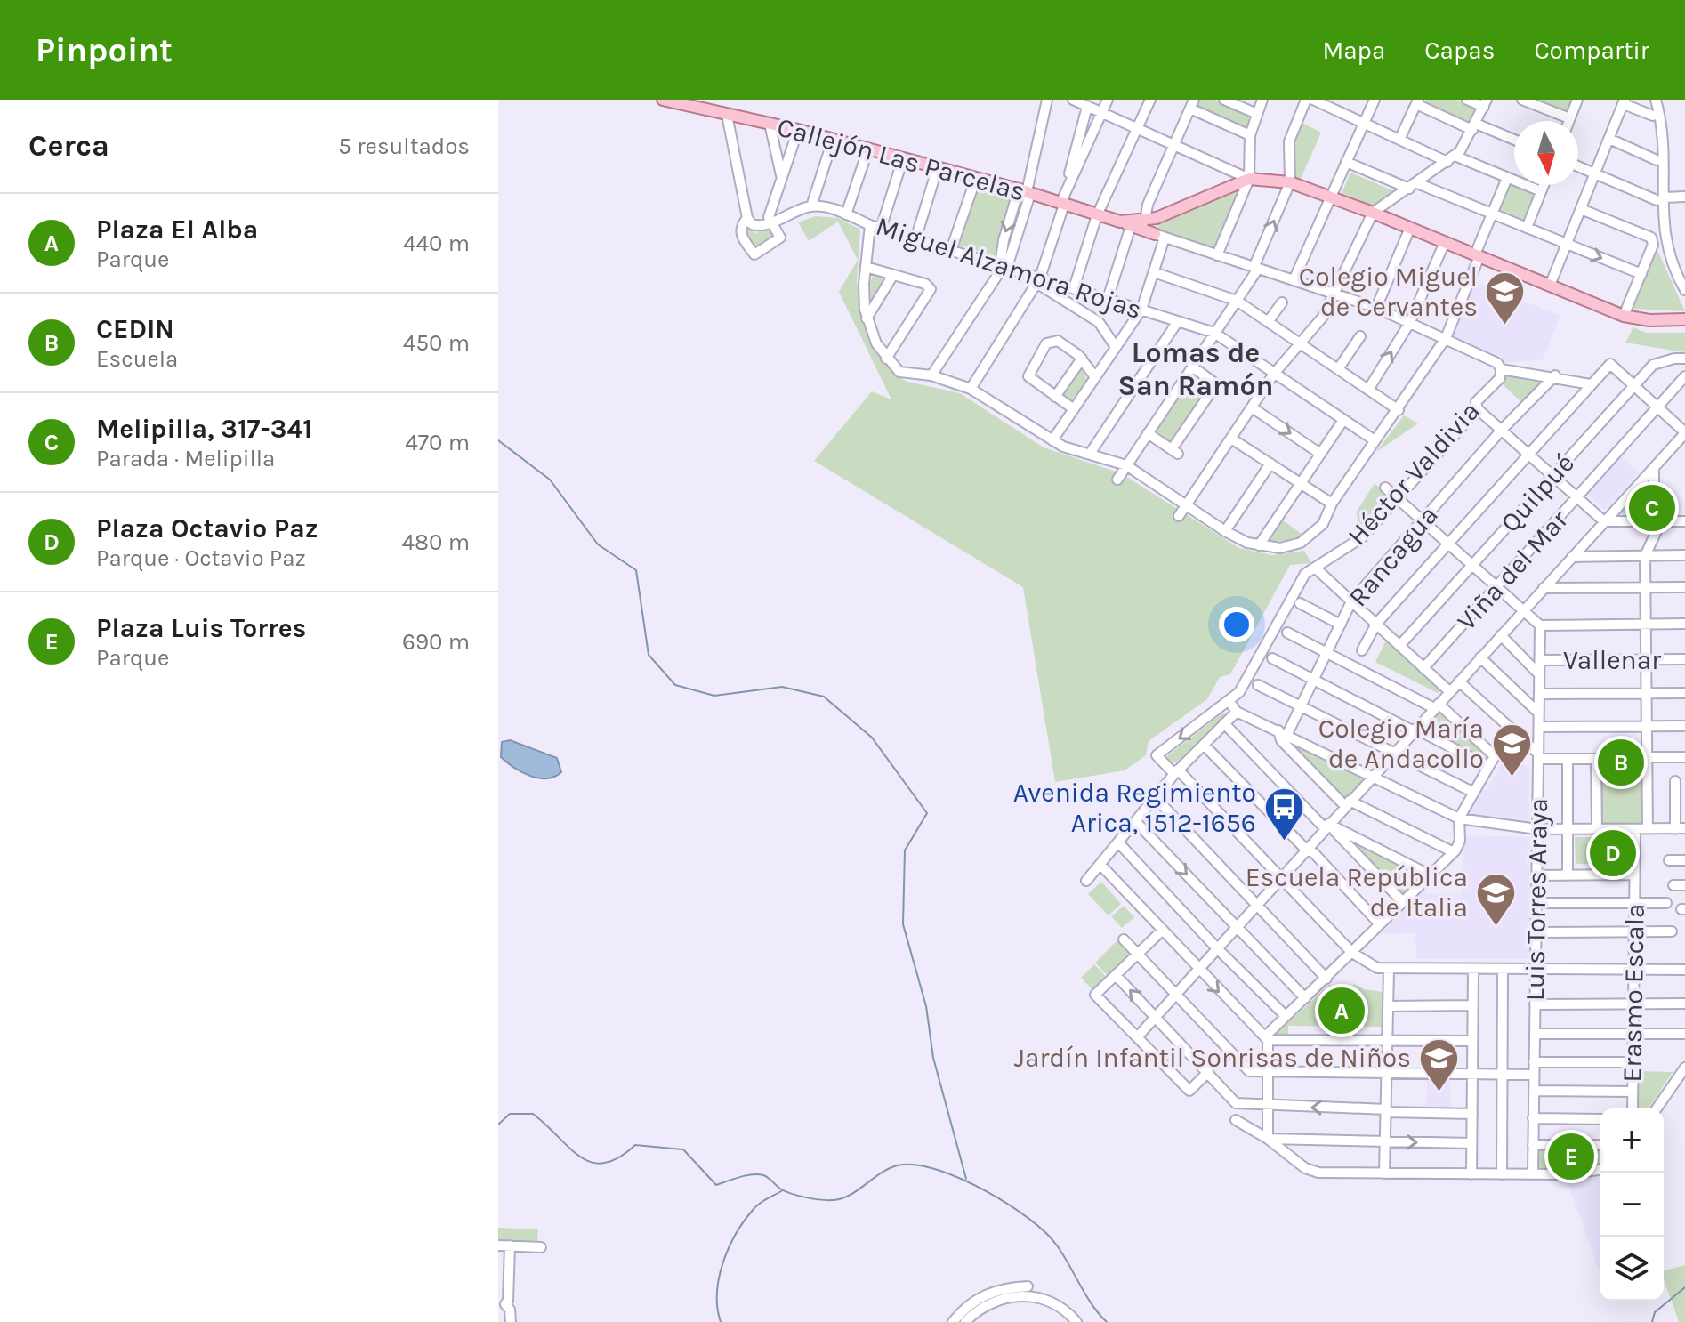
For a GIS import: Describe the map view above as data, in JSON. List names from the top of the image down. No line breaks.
{"streets":{"main road":["Callejón Las Parcelas"],"street":["Miguel Alzamora Rojas","Héctor Valdivia","Quilpué","Rancagua","Viña del Mar","Vallenar","Luis Torres Araya","Erasmo Escala"]},"crossings":[["Vallenar","Luis Torres Araya"]],"districts":["Lomas de San Ramón"],"places":{"school or university":["Colegio Miguel de Cervantes","Colegio María de Andacollo","Escuela República de Italia","Jardín Infantil Sonrisas de Niños"],"bus stop":["Avenida Regimiento Arica, 1512-1656"]},"north":"bottom","page":{"header":"Pinpoint","nav":["Mapa","Capas","Compartir"],"heading":["Cerca","5 resultados"],"list":[{"mark":"A","name":"Plaza El Alba","note":"Parque","value":"440 m"},{"mark":"B","name":"CEDIN","note":"Escuela","value":"450 m"},{"mark":"C","name":"Melipilla, 317-341","note":"Parada · Melipilla","value":"470 m"},{"mark":"D","name":"Plaza Octavio Paz","note":"Parque · Octavio Paz","value":"480 m"},{"mark":"E","name":"Plaza Luis Torres","note":"Parque","value":"690 m"}],"pins":["C","B","D","A","E"],"map_buttons":["+","−"]}}
